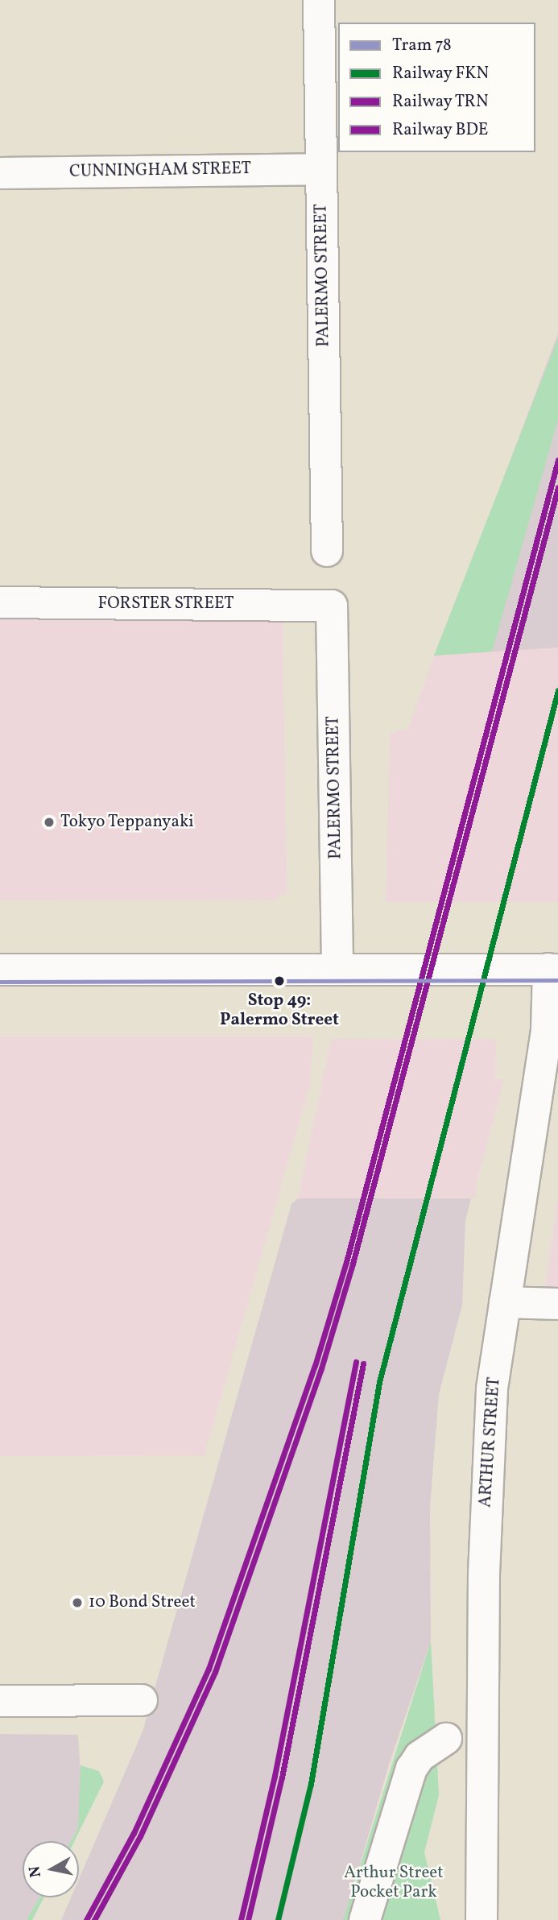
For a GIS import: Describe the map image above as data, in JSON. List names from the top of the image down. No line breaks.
{"streets":{"street":["CUNNINGHAM STREET","PALERMO STREET","FORSTER STREET","ARTHUR STREET"]},"crossings":[["CUNNINGHAM STREET","PALERMO STREET"],["PALERMO STREET","FORSTER STREET"]],"parks":["Arthur Street Pocket Park"],"places":["Tokyo Teppanyaki","Stop 49: Palermo Street","10 Bond Street"],"lines":["rail line TRN","rail line BDE","rail line FKN","tram line 78"],"legend":["Tram 78","Railway FKN","Railway TRN","Railway BDE"],"north":"left"}
